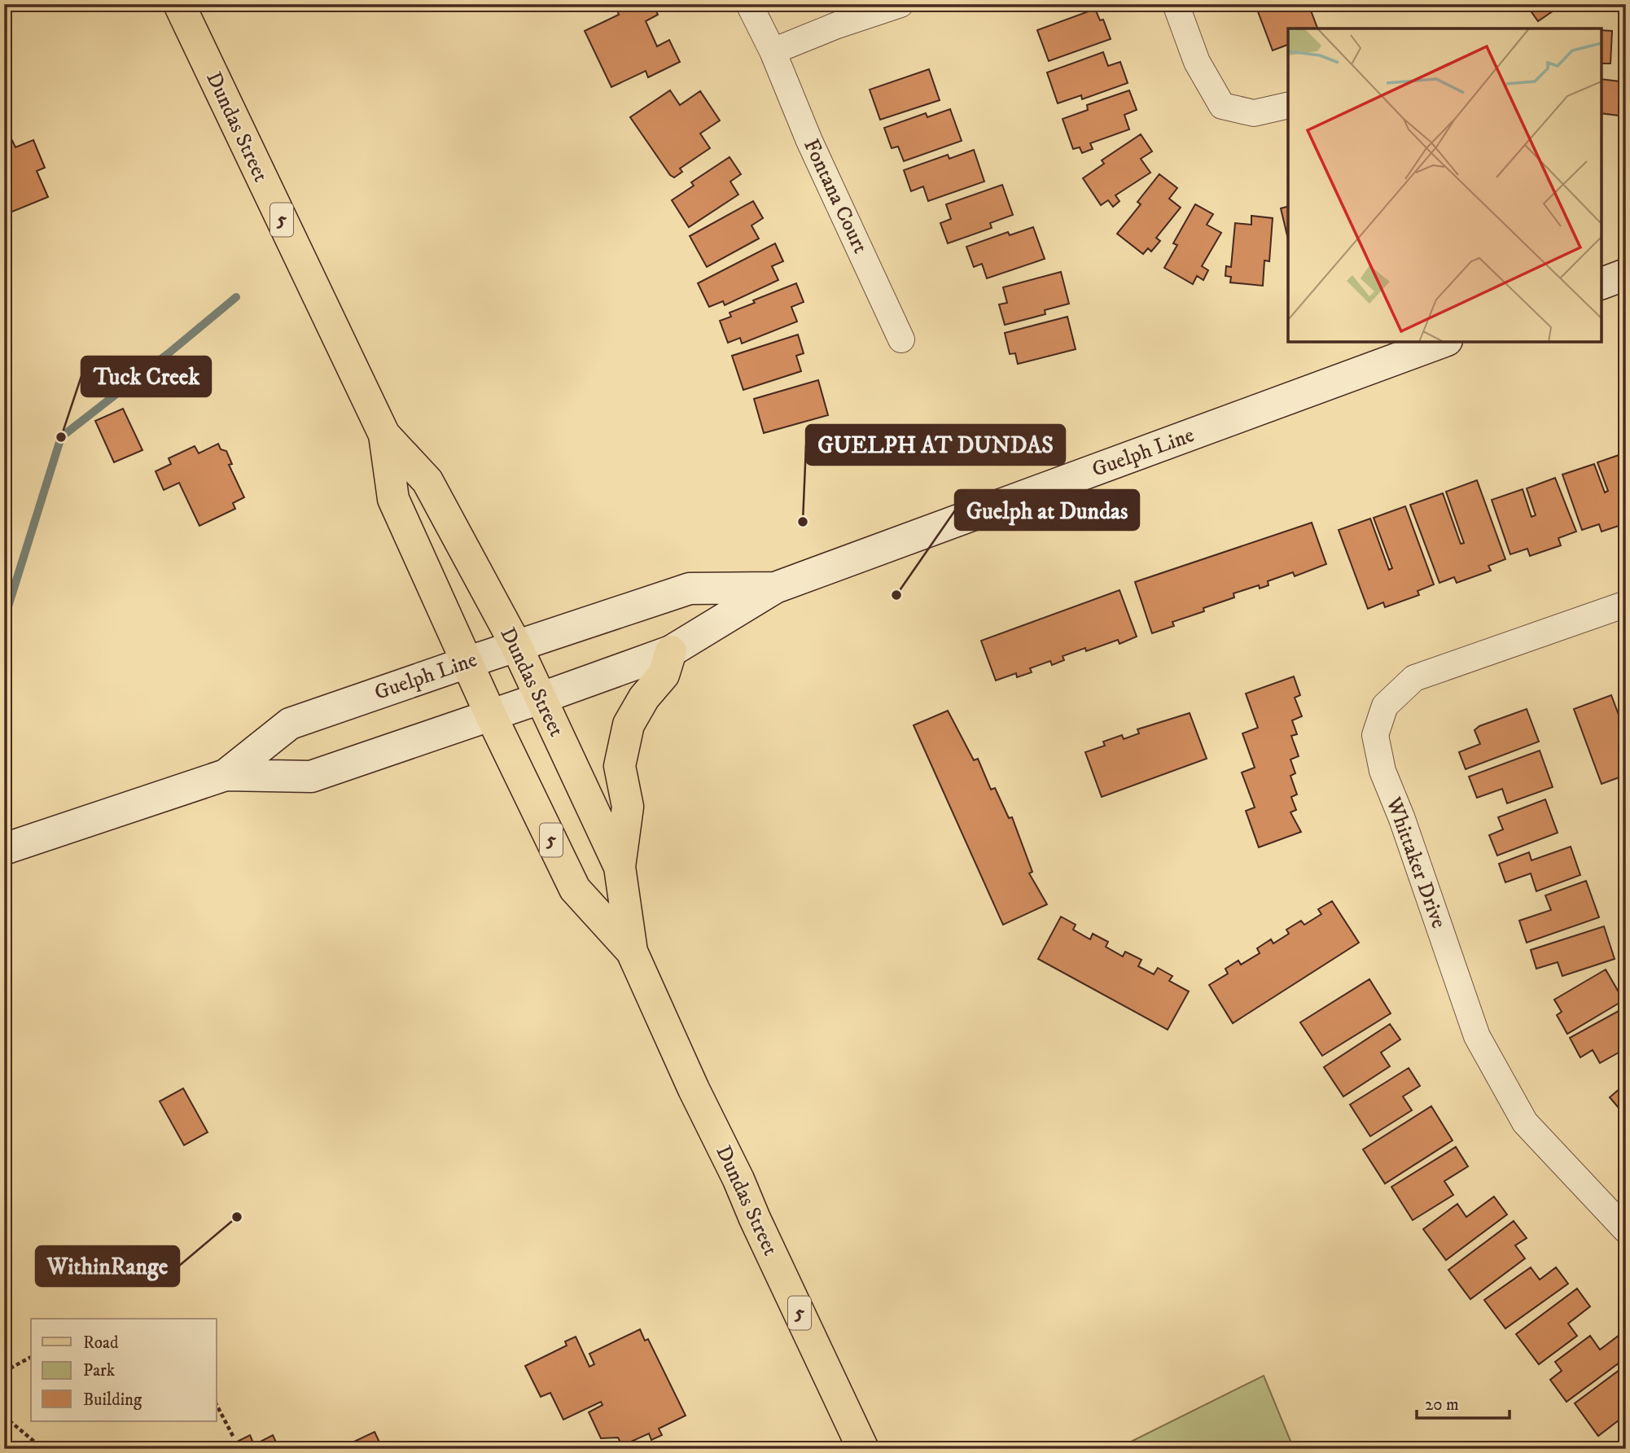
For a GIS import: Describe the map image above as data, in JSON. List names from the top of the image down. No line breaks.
{"streets":{"main road":["Dundas Street","5","Guelph Line"],"street":["Fontana Court","Whittaker Drive"]},"crossings":[["Dundas Street","Guelph Line"]],"places":["Tuck Creek","GUELPH AT DUNDAS","Guelph at Dundas","WithinRange"],"legend":["Road","Park","Building"],"scale_bar":"20 m"}
